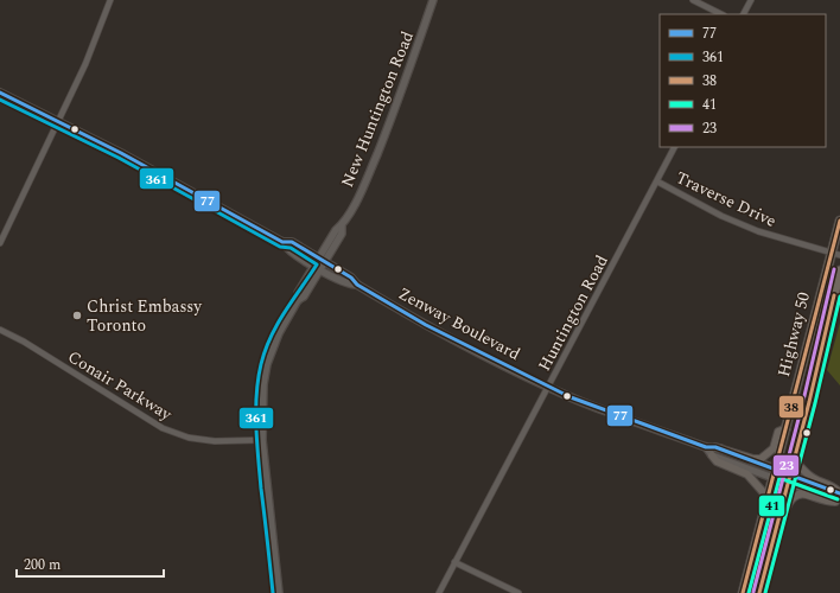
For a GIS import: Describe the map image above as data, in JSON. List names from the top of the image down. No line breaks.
{"streets":{"main road":["Highway 50"],"street":["New Huntington Road","Traverse Drive","Huntington Road","Zenway Boulevard","Conair Parkway"]},"crossings":[["New Huntington Road","Zenway Boulevard"],["New Huntington Road","Conair Parkway"],["Traverse Drive","Huntington Road"],["Traverse Drive","Highway 50"],["Huntington Road","Zenway Boulevard"]],"places":["Christ Embassy Toronto"],"lines":["transit line 77","transit line 361","transit line 38","transit line 23","transit line 41"],"legend":["77","361","38","41","23"],"scale_bar":"200 m"}
